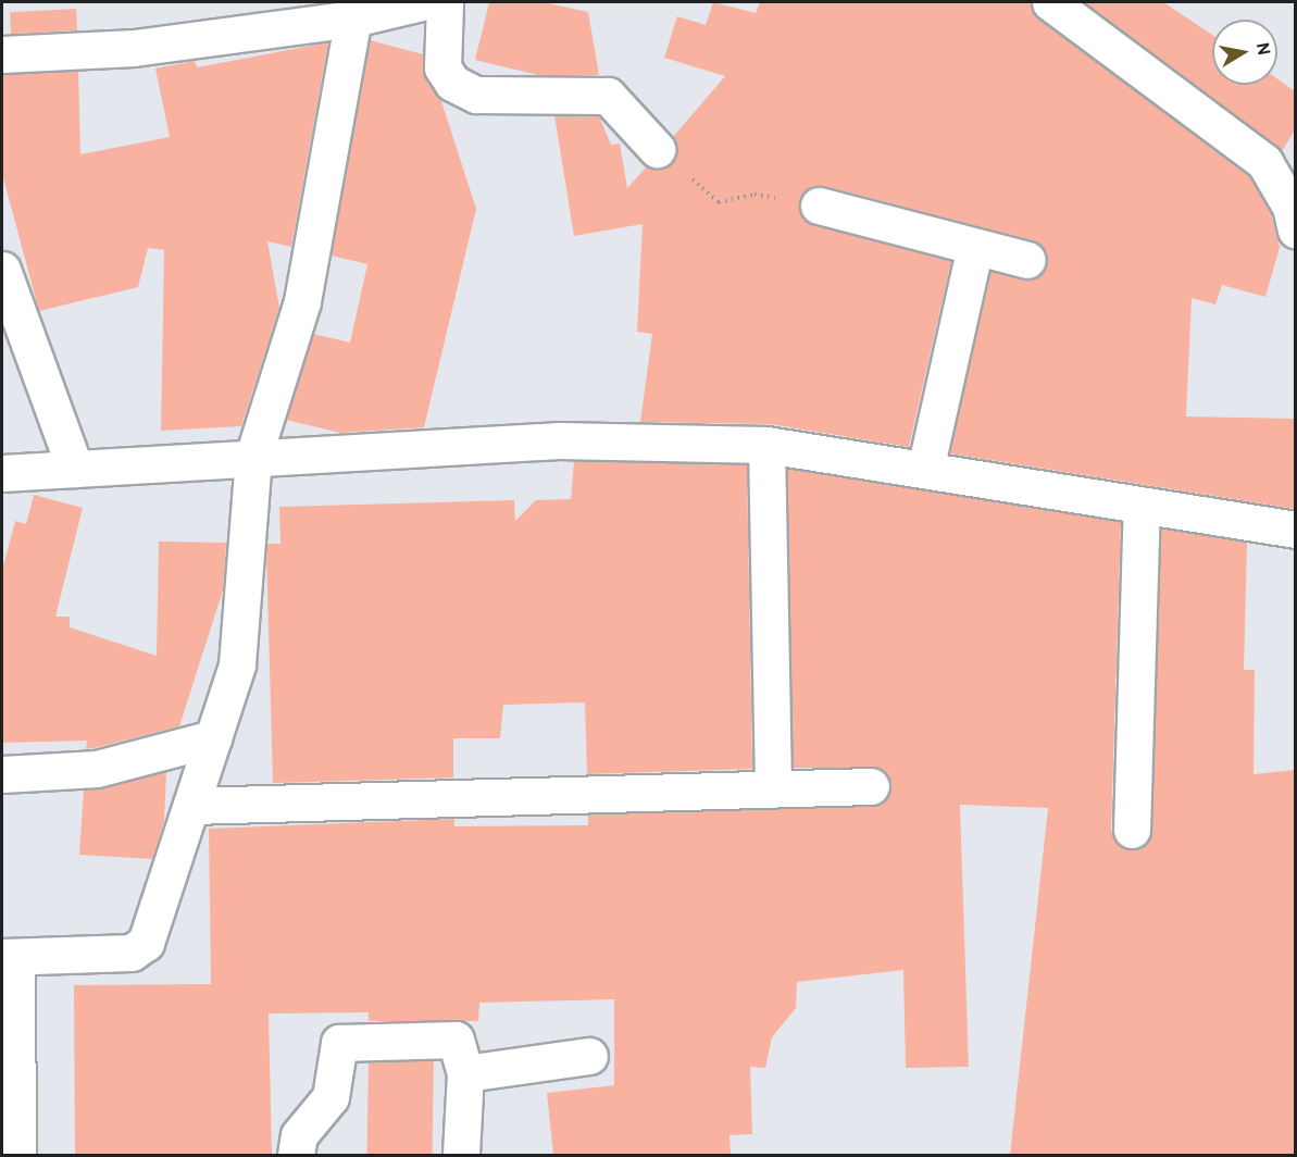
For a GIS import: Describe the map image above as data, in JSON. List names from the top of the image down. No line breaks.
{"north":"right"}
